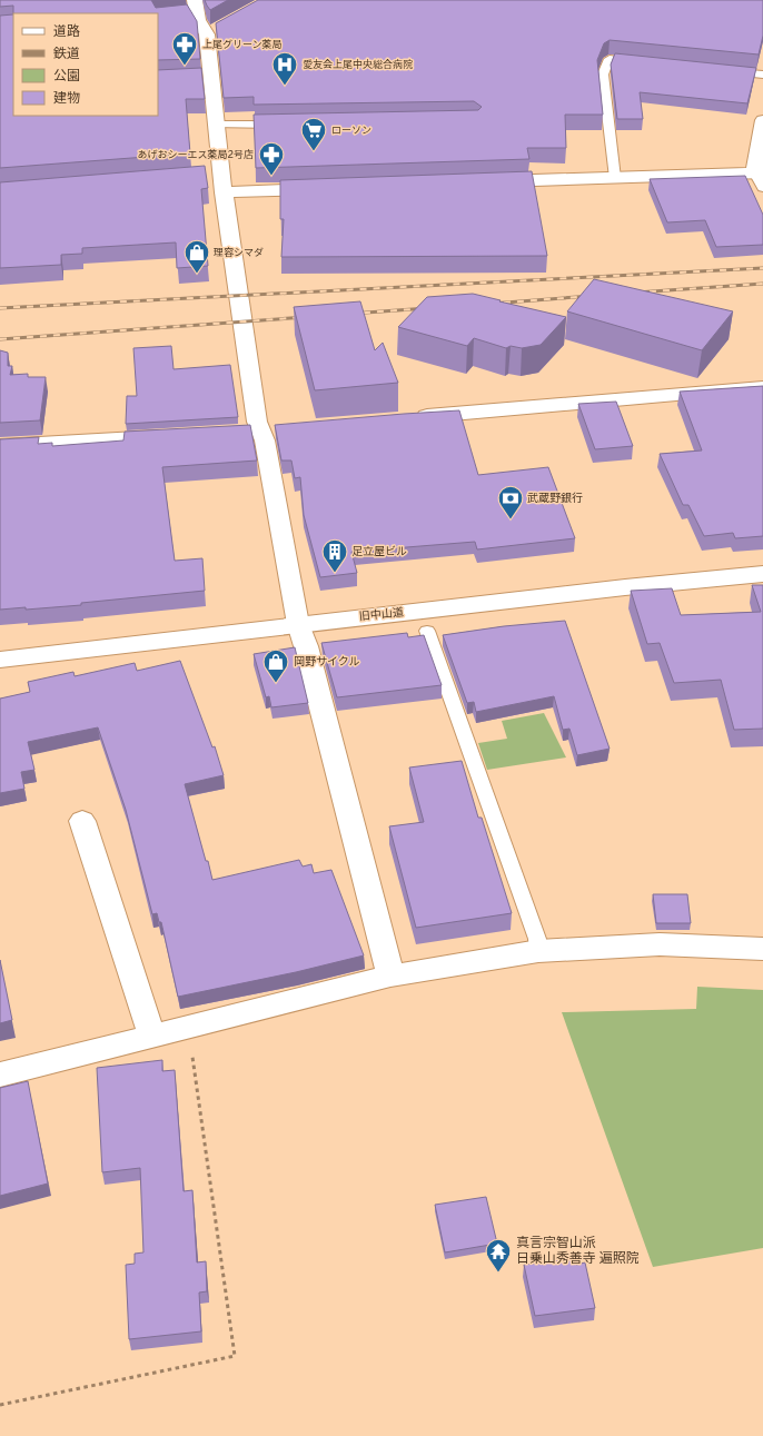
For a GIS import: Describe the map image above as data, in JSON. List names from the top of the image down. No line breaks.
{"streets":{"street":["旧中山道"]},"places":{"pharmacy":["上尾グリーン薬局","あげおシーエス薬局2号店"],"hospital":["愛友会上尾中央総合病院"],"supermarket":["ローソン"],"shop":["理容シマダ","岡野サイクル"],"bank":["武蔵野銀行"],"building":["足立屋ビル"],"temple":["真言宗智山派 日乗山秀善寺 遍照院"]},"legend":["道路","鉄道","公園","建物"]}
